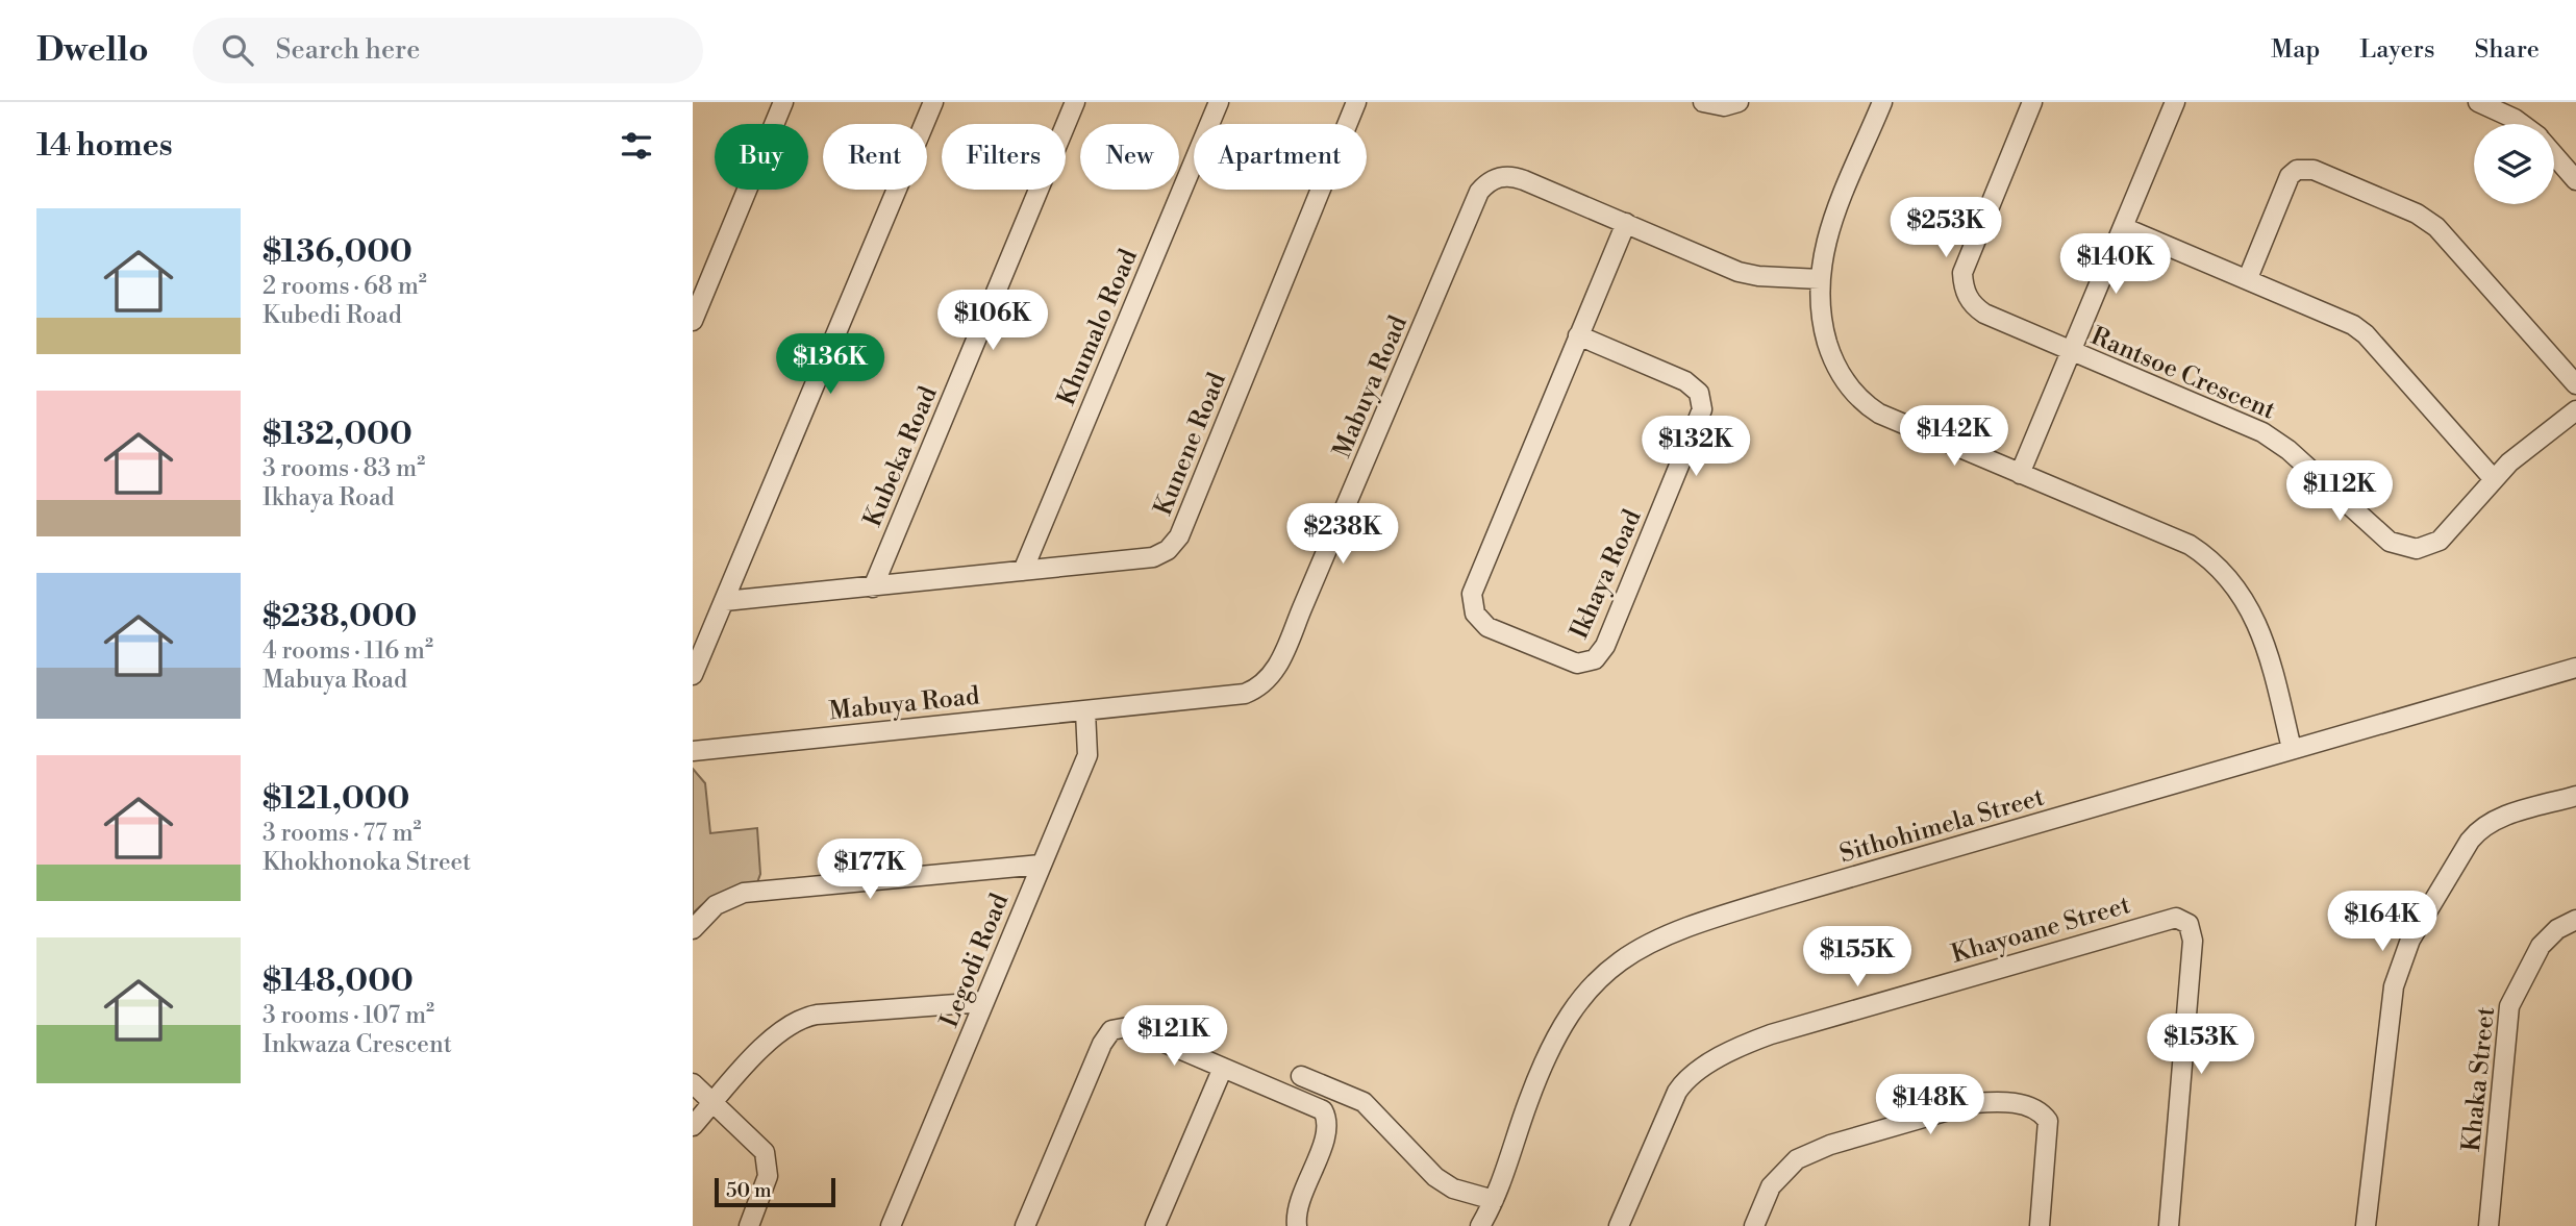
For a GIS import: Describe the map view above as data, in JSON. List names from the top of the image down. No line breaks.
{"streets":{"street":["Khumalo Road","Rantsoe Crescent","Mabuya Road","Kunene Road","Kubeka Road","Ikhaya Road","Sithohimela Street","Khayoane Street","Legodi Road","Khaka Street"]},"crossings":[["Khumalo Road","Kunene Road"],["Mabuya Road","Ikhaya Road"],["Mabuya Road","Legodi Road"],["Kunene Road","Kubeka Road"]],"scale_bar":"50 m","page":{"header":"Dwello","search":"Search here","nav":["Map","Layers","Share"],"heading":"14 homes","chip":["Buy","Rent","Filters","New","Apartment"],"list":[{"name":"$136,000","note":"2 rooms · 68 m² · Kubedi Road"},{"name":"$132,000","note":"3 rooms · 83 m² · Ikhaya Road"},{"name":"$238,000","note":"4 rooms · 116 m² · Mabuya Road"},{"name":"$121,000","note":"3 rooms · 77 m² · Khokhonoka Street"},{"name":"$148,000","note":"3 rooms · 107 m² · Inkwaza Crescent"}],"price":["$253K","$140K","$106K","$136K","$142K","$132K","$112K","$238K","$177K","$164K","$155K","$121K","$153K","$148K"],"scale":"50 m"}}
